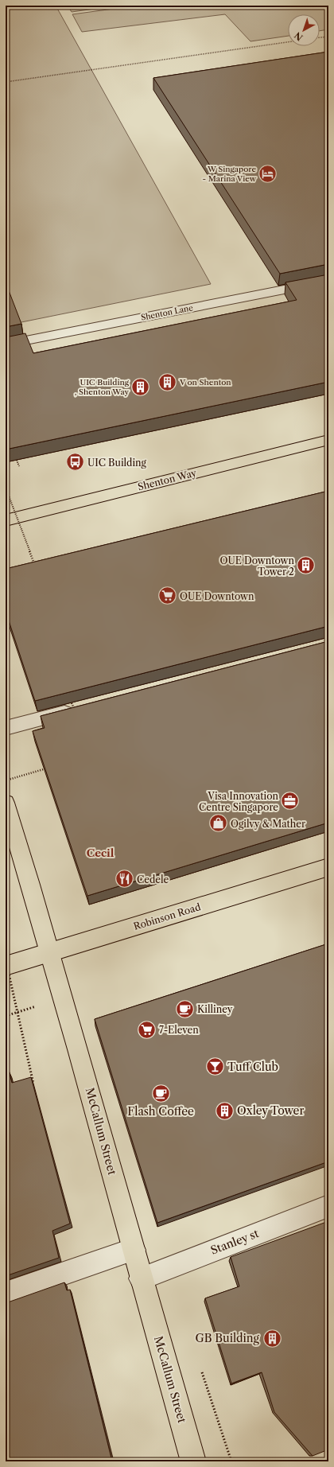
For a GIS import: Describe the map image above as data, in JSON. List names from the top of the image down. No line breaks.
{"streets":{"main road":["Shenton Way","Robinson Road","McCallum Street"],"street":["Shenton Lane","Stanley st"]},"crossings":[["Robinson Road","McCallum Street"],["McCallum Street","Stanley st"]],"districts":["Cecil"],"places":{"hotel":["W Singapore - Marina View"],"building":["V on Shenton","UIC Building , Shenton Way","OUE Downtown Tower 2","Oxley Tower","GB Building"],"bus stop":["UIC Building"],"supermarket":["OUE Downtown","7-Eleven"],"office":["Visa Innovation Centre Singapore"],"shop":["Ogilvy & Mather"],"restaurant":["Cedele"],"cafe":["Killiney","Flash Coffee"],"bar":["Tuff Club"]},"north":"bottom left"}
